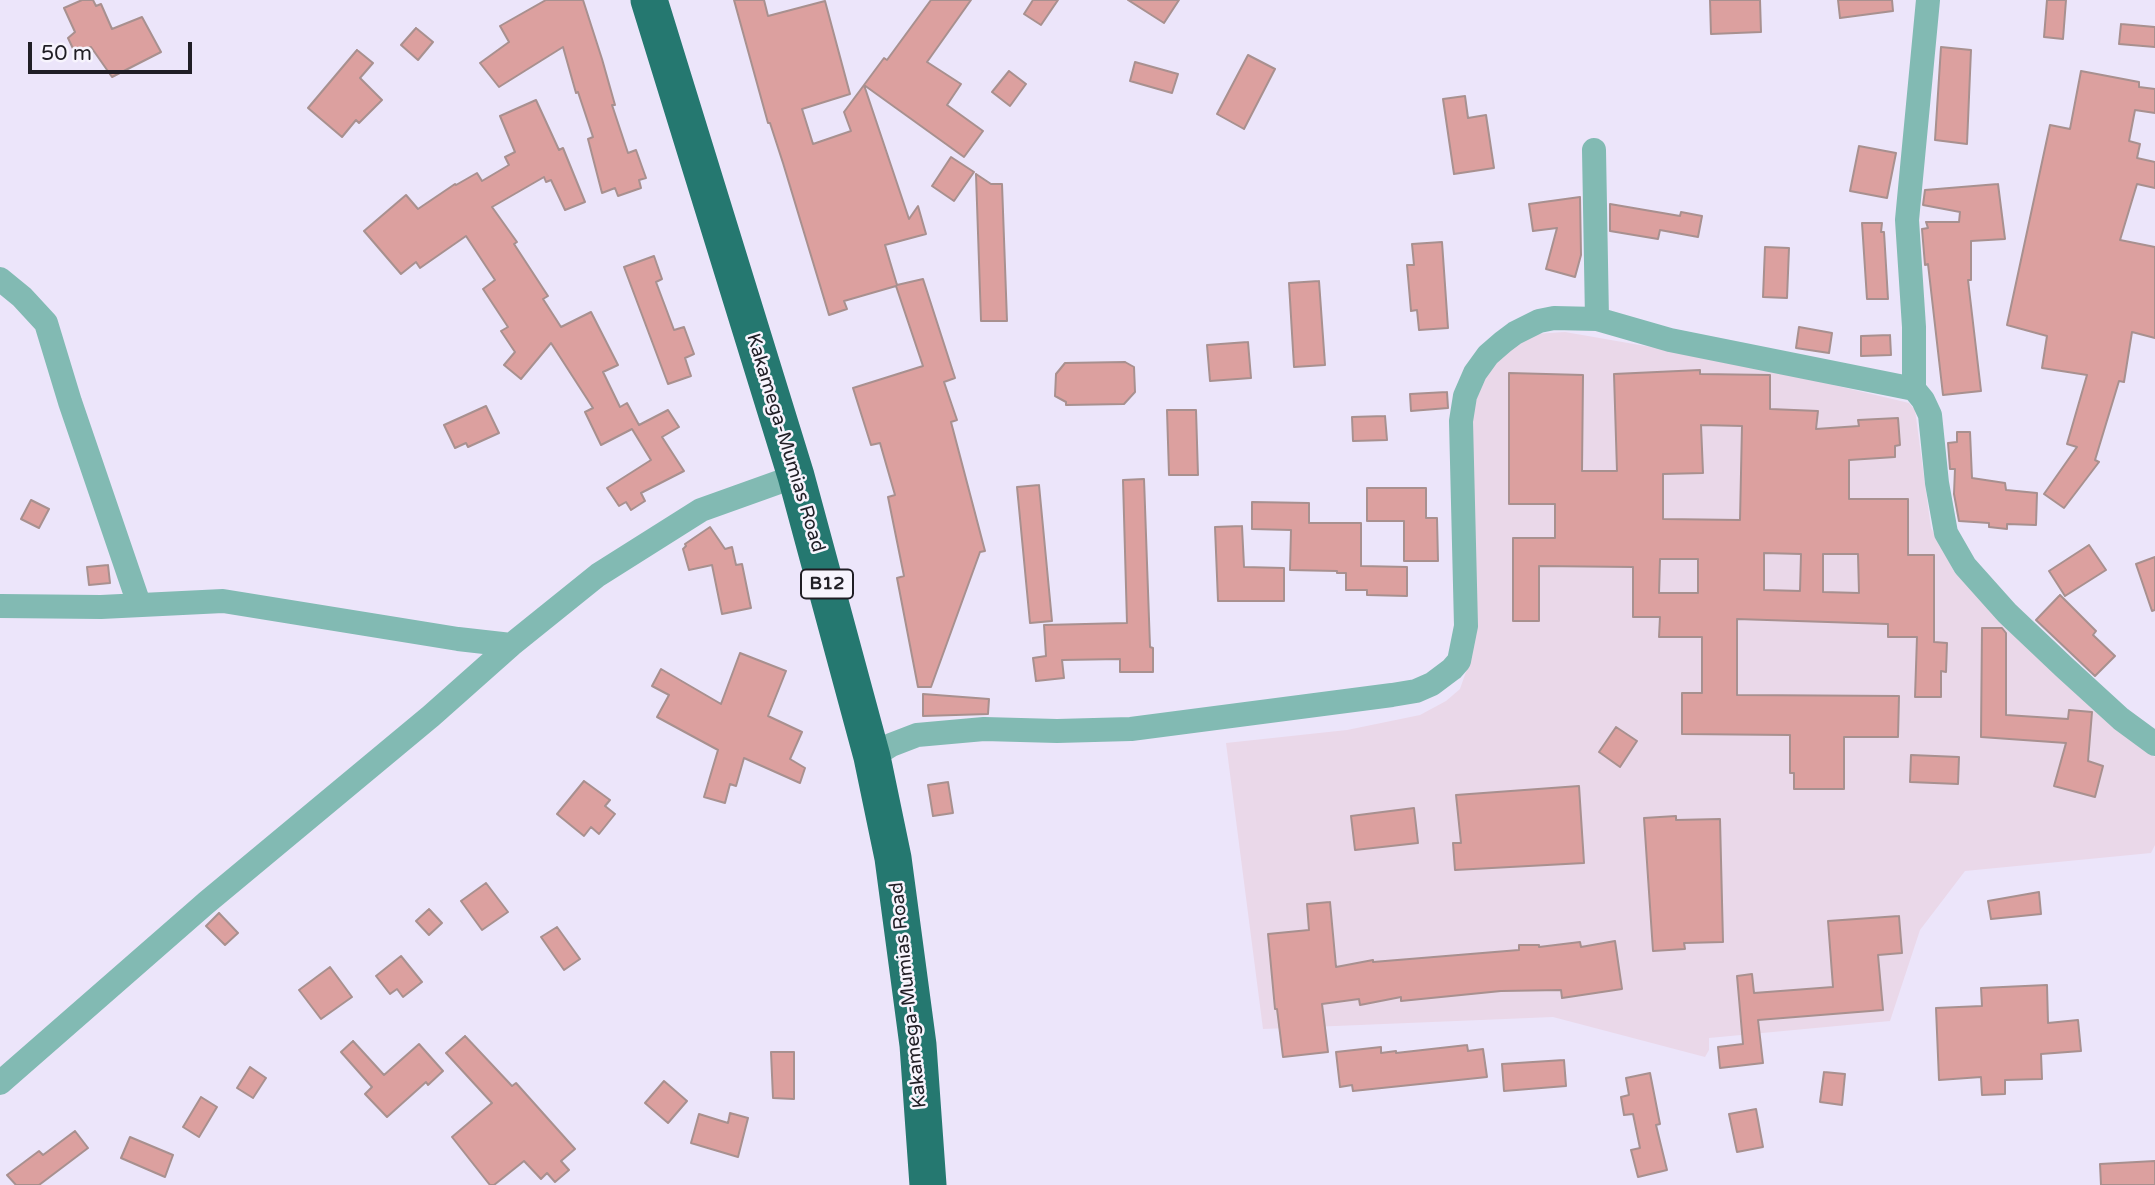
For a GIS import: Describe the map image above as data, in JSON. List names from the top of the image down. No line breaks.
{"streets":{"highway":["Kakamega-Mumias Road","B12"]},"scale_bar":"50 m"}
